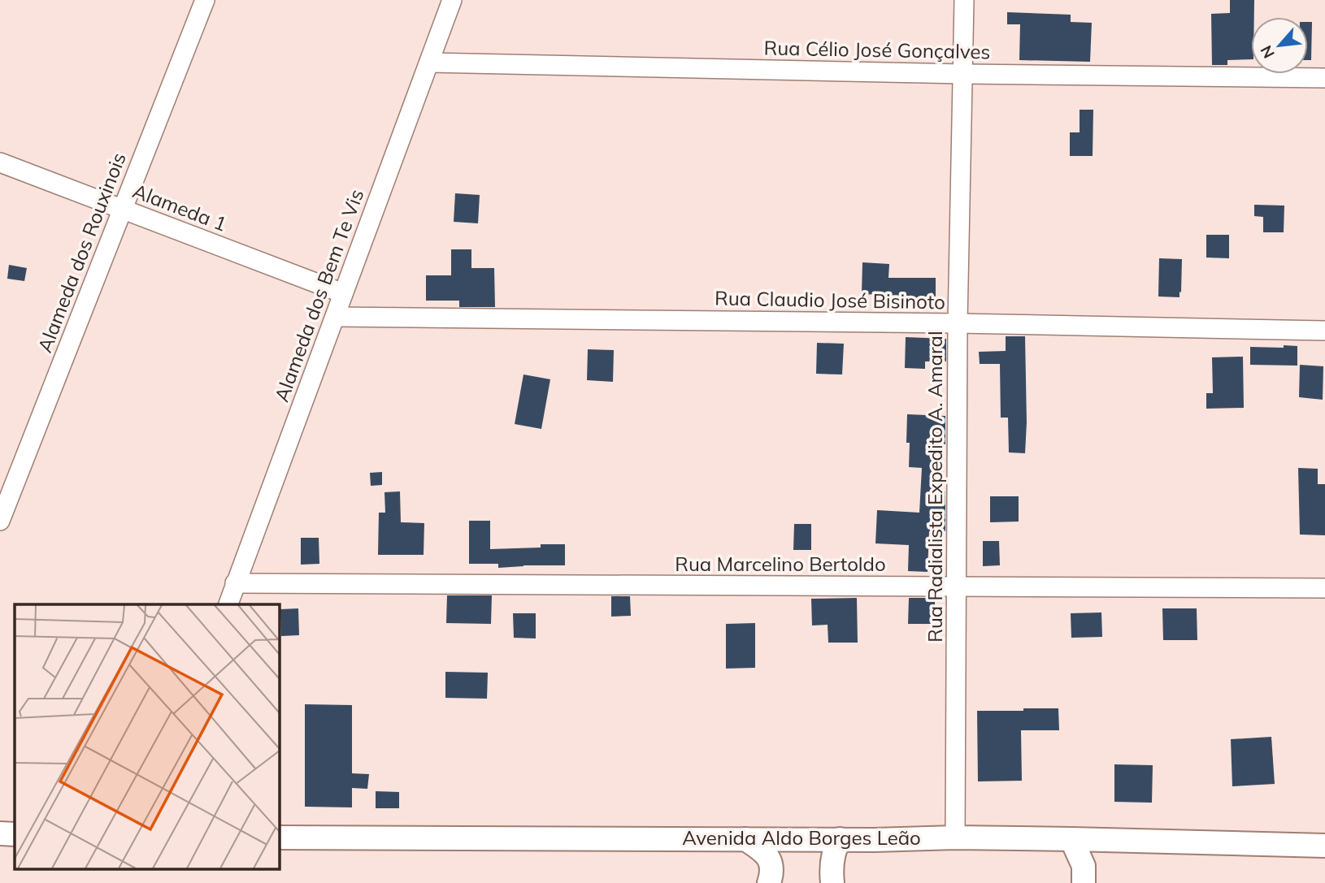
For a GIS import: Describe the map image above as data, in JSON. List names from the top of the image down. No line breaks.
{"streets":{"street":["Rua Célio José Gonçalves","Alameda 1","Alameda dos Rouxinois","Alameda dos Bem Te Vis","Rua Claudio José Bisinoto","Rua Radialista Expedito A. Amaral","Rua Marcelino Bertoldo","Avenida Aldo Borges Leão"]},"crossings":[["Rua Célio José Gonçalves","Alameda dos Bem Te Vis"],["Rua Célio José Gonçalves","Rua Radialista Expedito A. Amaral"],["Alameda 1","Alameda dos Rouxinois"],["Alameda 1","Alameda dos Bem Te Vis"],["Alameda dos Bem Te Vis","Rua Claudio José Bisinoto"],["Alameda dos Bem Te Vis","Rua Marcelino Bertoldo"],["Rua Claudio José Bisinoto","Rua Radialista Expedito A. Amaral"],["Rua Radialista Expedito A. Amaral","Rua Marcelino Bertoldo"],["Rua Radialista Expedito A. Amaral","Avenida Aldo Borges Leão"]],"north":"bottom left"}
